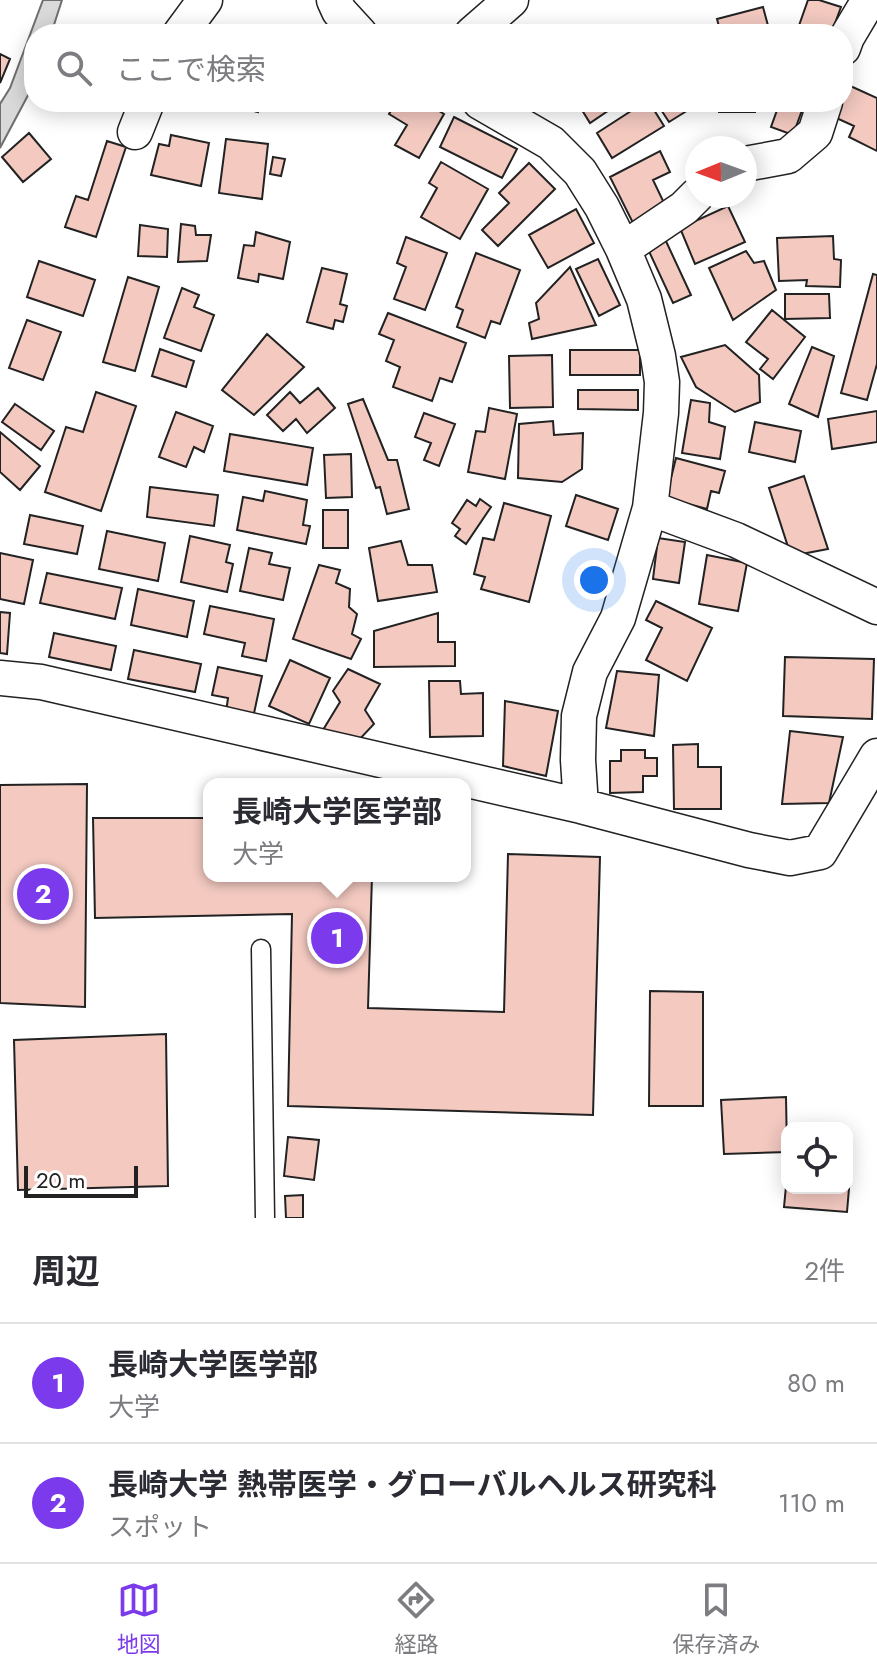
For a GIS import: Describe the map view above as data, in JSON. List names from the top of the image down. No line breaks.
{"scale_bar":"20 m","north":"left","page":{"search":"ここで検索","popup":["長崎大学医学部","大学"],"pins":["2","1"],"scale":"20 m","heading":["周辺","2件"],"list":[{"mark":"1","name":"長崎大学医学部","note":"大学","value":"80 m"},{"mark":"2","name":"長崎大学 熱帯医学・グローバルヘルス研究科","note":"スポット","value":"110 m"}],"nav":["地図","経路","保存済み"]}}
